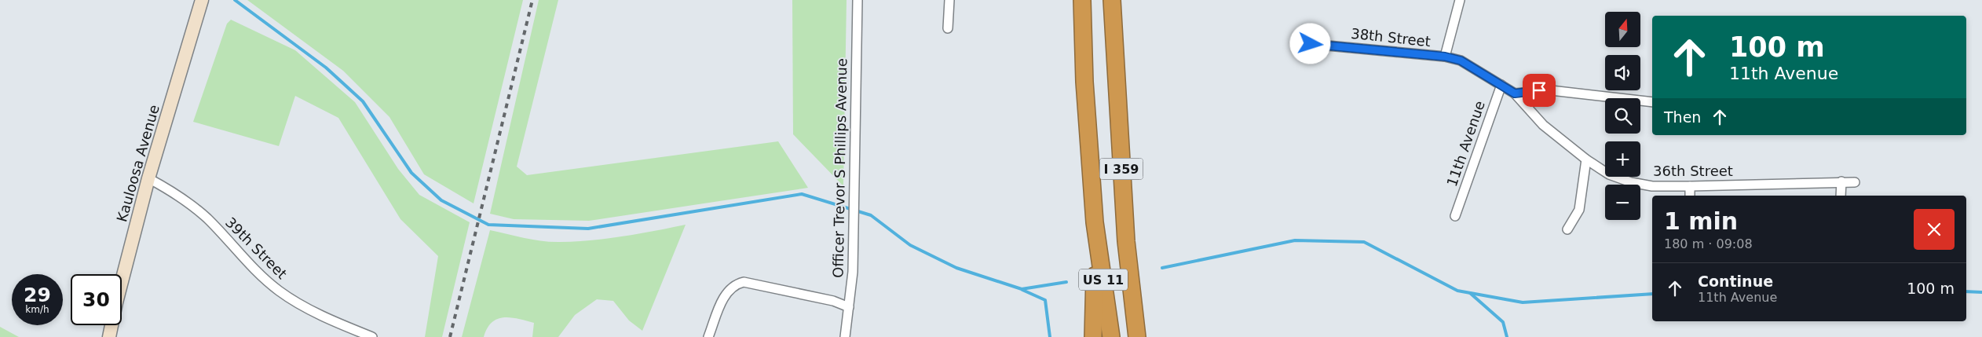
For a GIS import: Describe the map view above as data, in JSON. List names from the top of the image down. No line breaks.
{"streets":{"highway":["I 359","US 11"],"street":["38th Street","11th Avenue","Kauloosa Avenue","Officer Trevor S Phillips Avenue","36th Street","39th Street"]},"crossings":[["11th Avenue","36th Street"],["Kauloosa Avenue","39th Street"],["I 359","US 11"]],"north":"top","page":{"map_buttons":["+","−"],"turn":["100 m","11th Avenue"],"then":"Then","heading":["1 min","180 m · 09:08"],"list":[{"name":"Continue","note":"11th Avenue","value":"100 m"}],"speed":"29 km/h","limit":"30"}}
